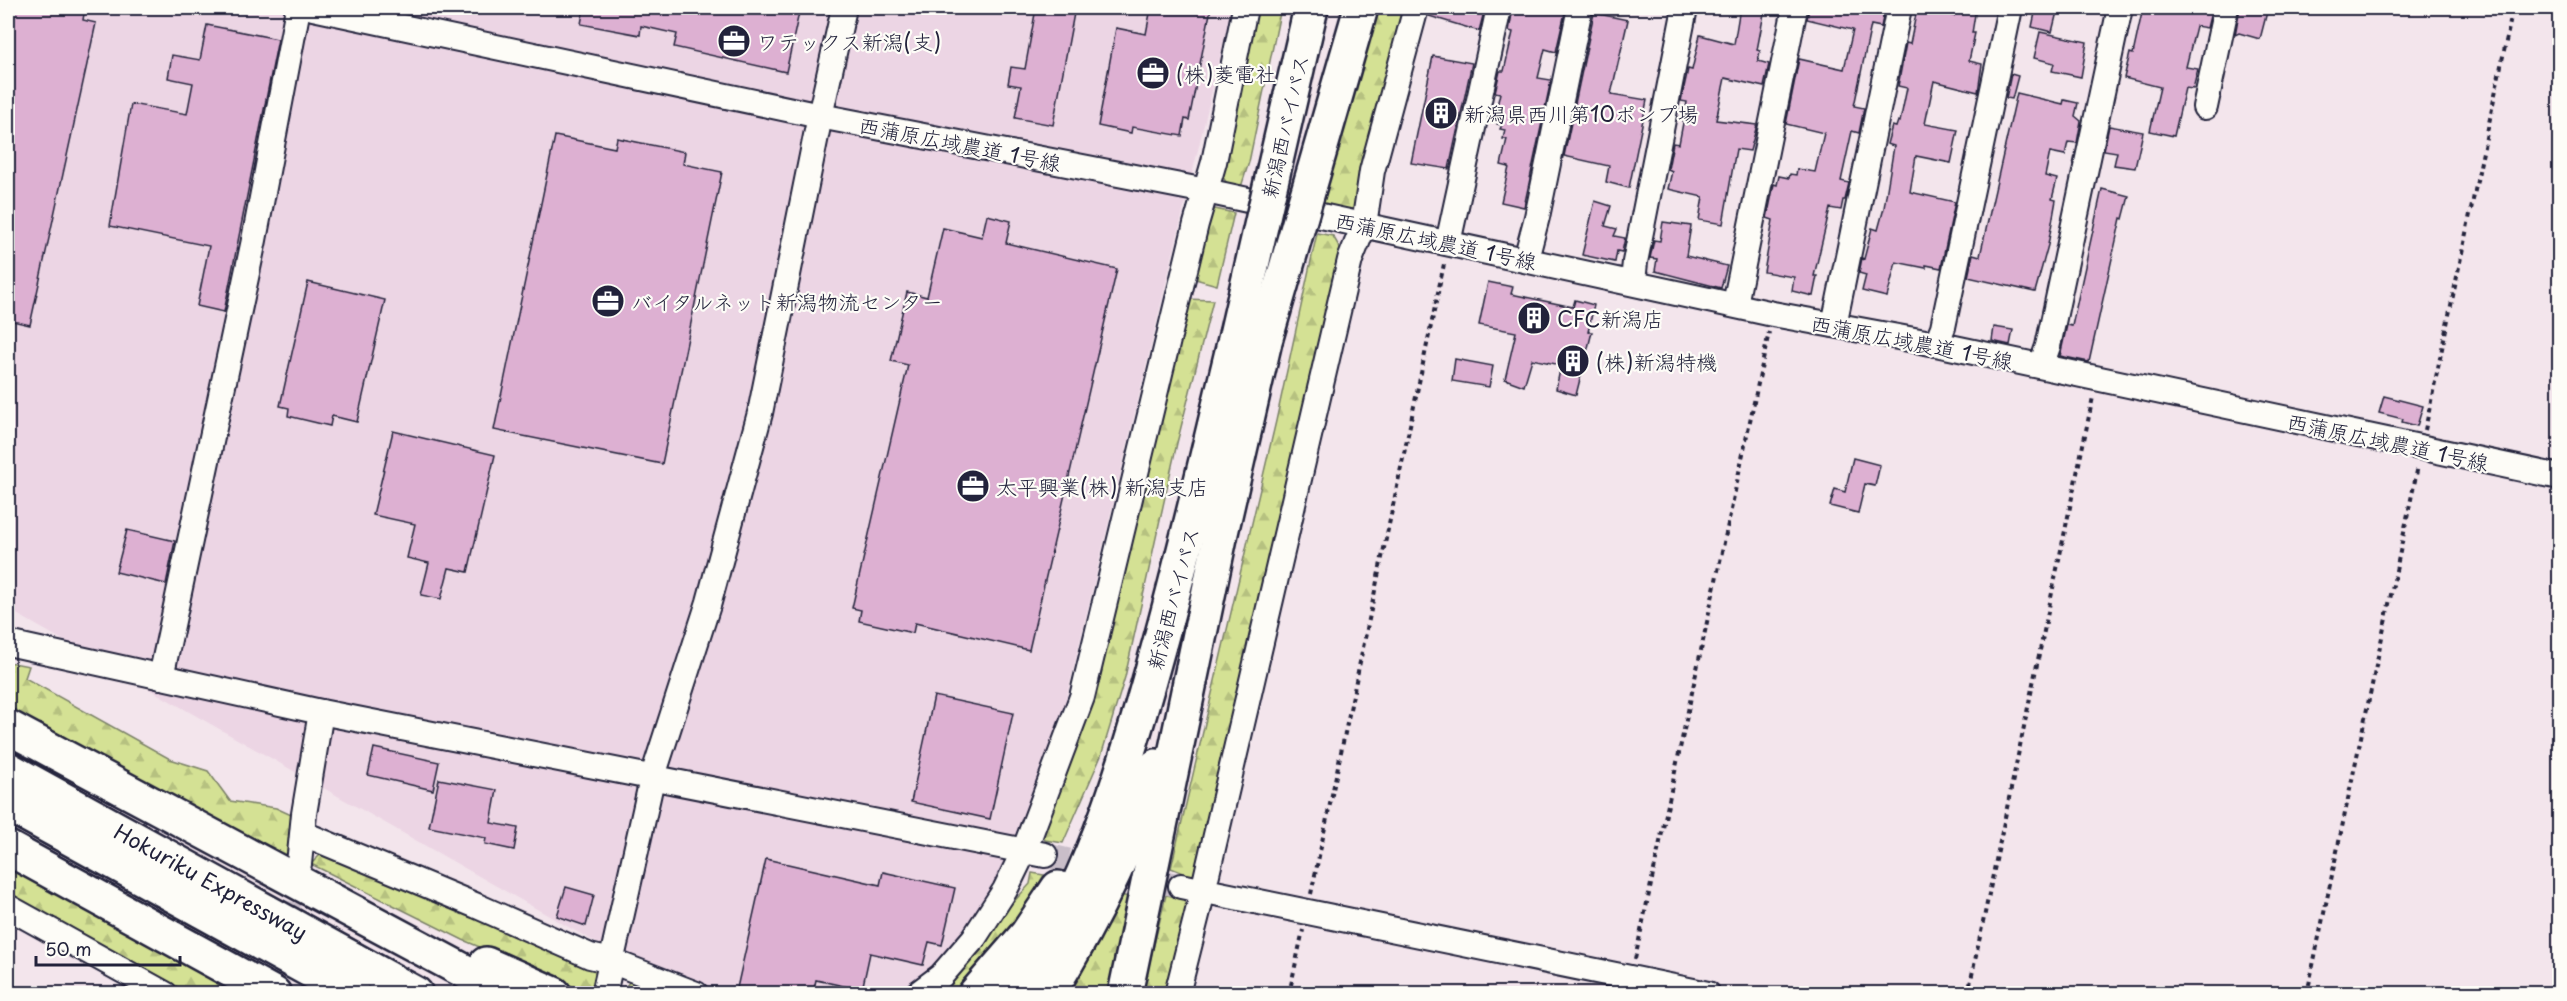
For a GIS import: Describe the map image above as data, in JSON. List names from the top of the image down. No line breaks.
{"streets":{"highway":["新潟西バイパス","Hokuriku Expressway"],"street":["西蒲原広域農道 1号線"]},"places":{"office":["ワテックス新潟(支)","(株)菱電社","バイタルネット新潟物流センター","太平興業(株) 新潟支店"],"building":["新潟県西川第10ポンプ場","CFC新潟店","(株)新潟特機"]},"scale_bar":"50 m"}
